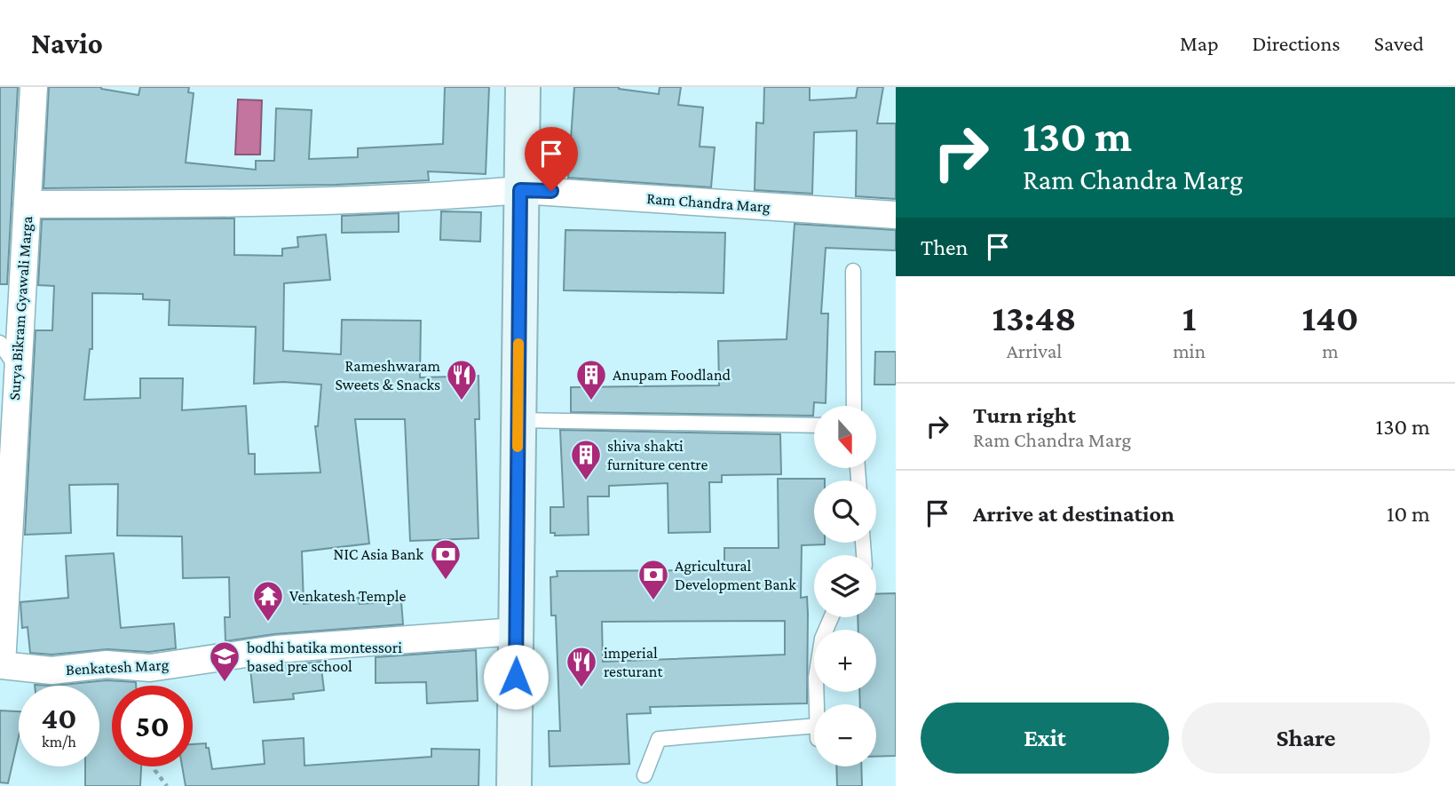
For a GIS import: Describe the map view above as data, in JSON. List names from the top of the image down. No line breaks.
{"streets":{"street":["Ram Chandra Marg","Surya Bikram Gyawali Marga","Benkatesh Marg"]},"crossings":[["Ram Chandra Marg","Surya Bikram Gyawali Marga"],["Surya Bikram Gyawali Marga","Benkatesh Marg"]],"places":{"restaurant":["Rameshwaram Sweets & Snacks","imperial resturant"],"building":["Anupam Foodland","shiva shakti furniture centre"],"bank":["NIC Asia Bank","Agricultural Development Bank"],"temple":["Venkatesh Temple"],"school or university":["bodhi batika montessori based pre school"]},"north":"bottom","page":{"header":"Navio","nav":["Map","Directions","Saved"],"turn":["130 m","Ram Chandra Marg"],"then":"Then","eta":["13:48","Arrival","1","min","140","m"],"list":[{"name":"Turn right","note":"Ram Chandra Marg","value":"130 m"},{"name":"Arrive at destination","value":"10 m"}],"map_buttons":["+","−"],"speed":"40 km/h","limit":"50","buttons":["Exit","Share"]}}
